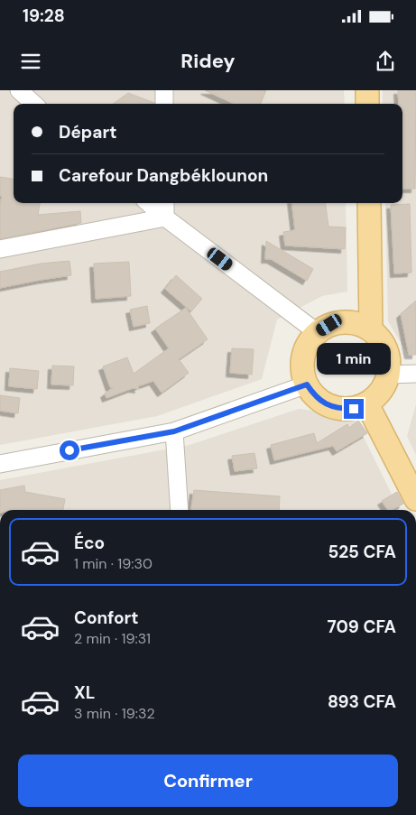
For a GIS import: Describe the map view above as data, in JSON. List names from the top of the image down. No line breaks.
{"page":{"status":"19:28","header":"Ridey","banner":["Départ","Carefour Dangbéklounon"],"bubble":"1 min","list":[{"name":"Éco","note":"1 min · 19:30","value":"525 CFA"},{"name":"Confort","note":"2 min · 19:31","value":"709 CFA"},{"name":"XL","note":"3 min · 19:32","value":"893 CFA"}],"buttons":"Confirmer"}}
